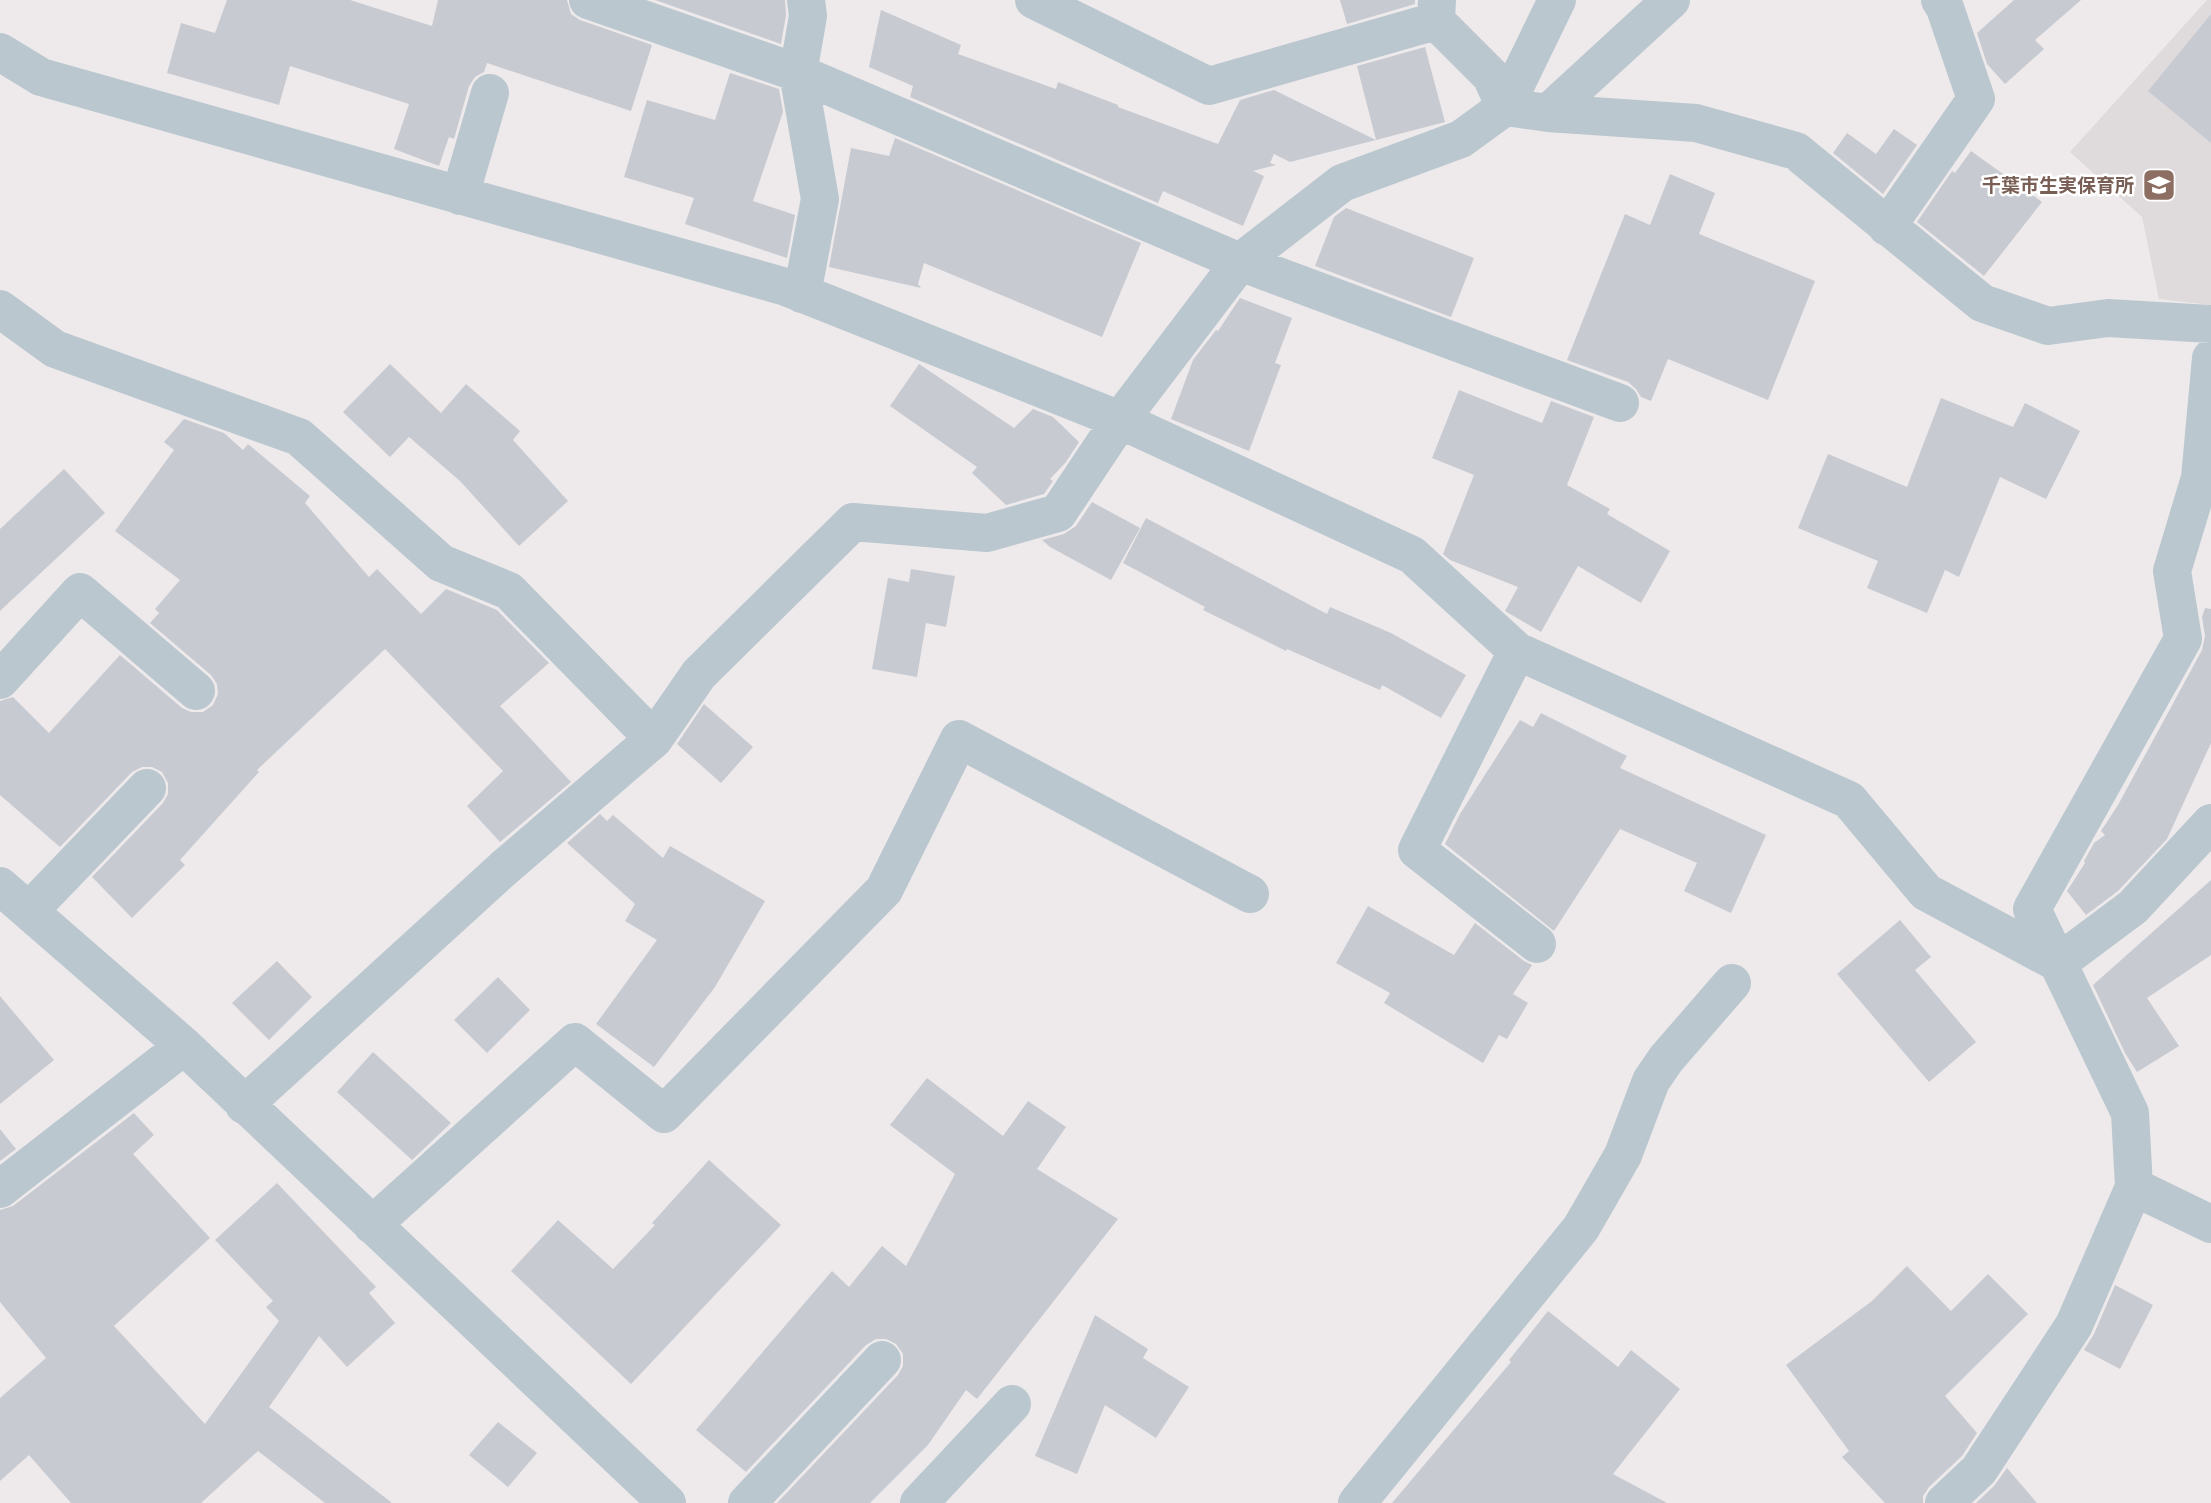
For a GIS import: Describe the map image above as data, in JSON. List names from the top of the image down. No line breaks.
{"places":{"school or university":["千葉市生実保育所"]}}
